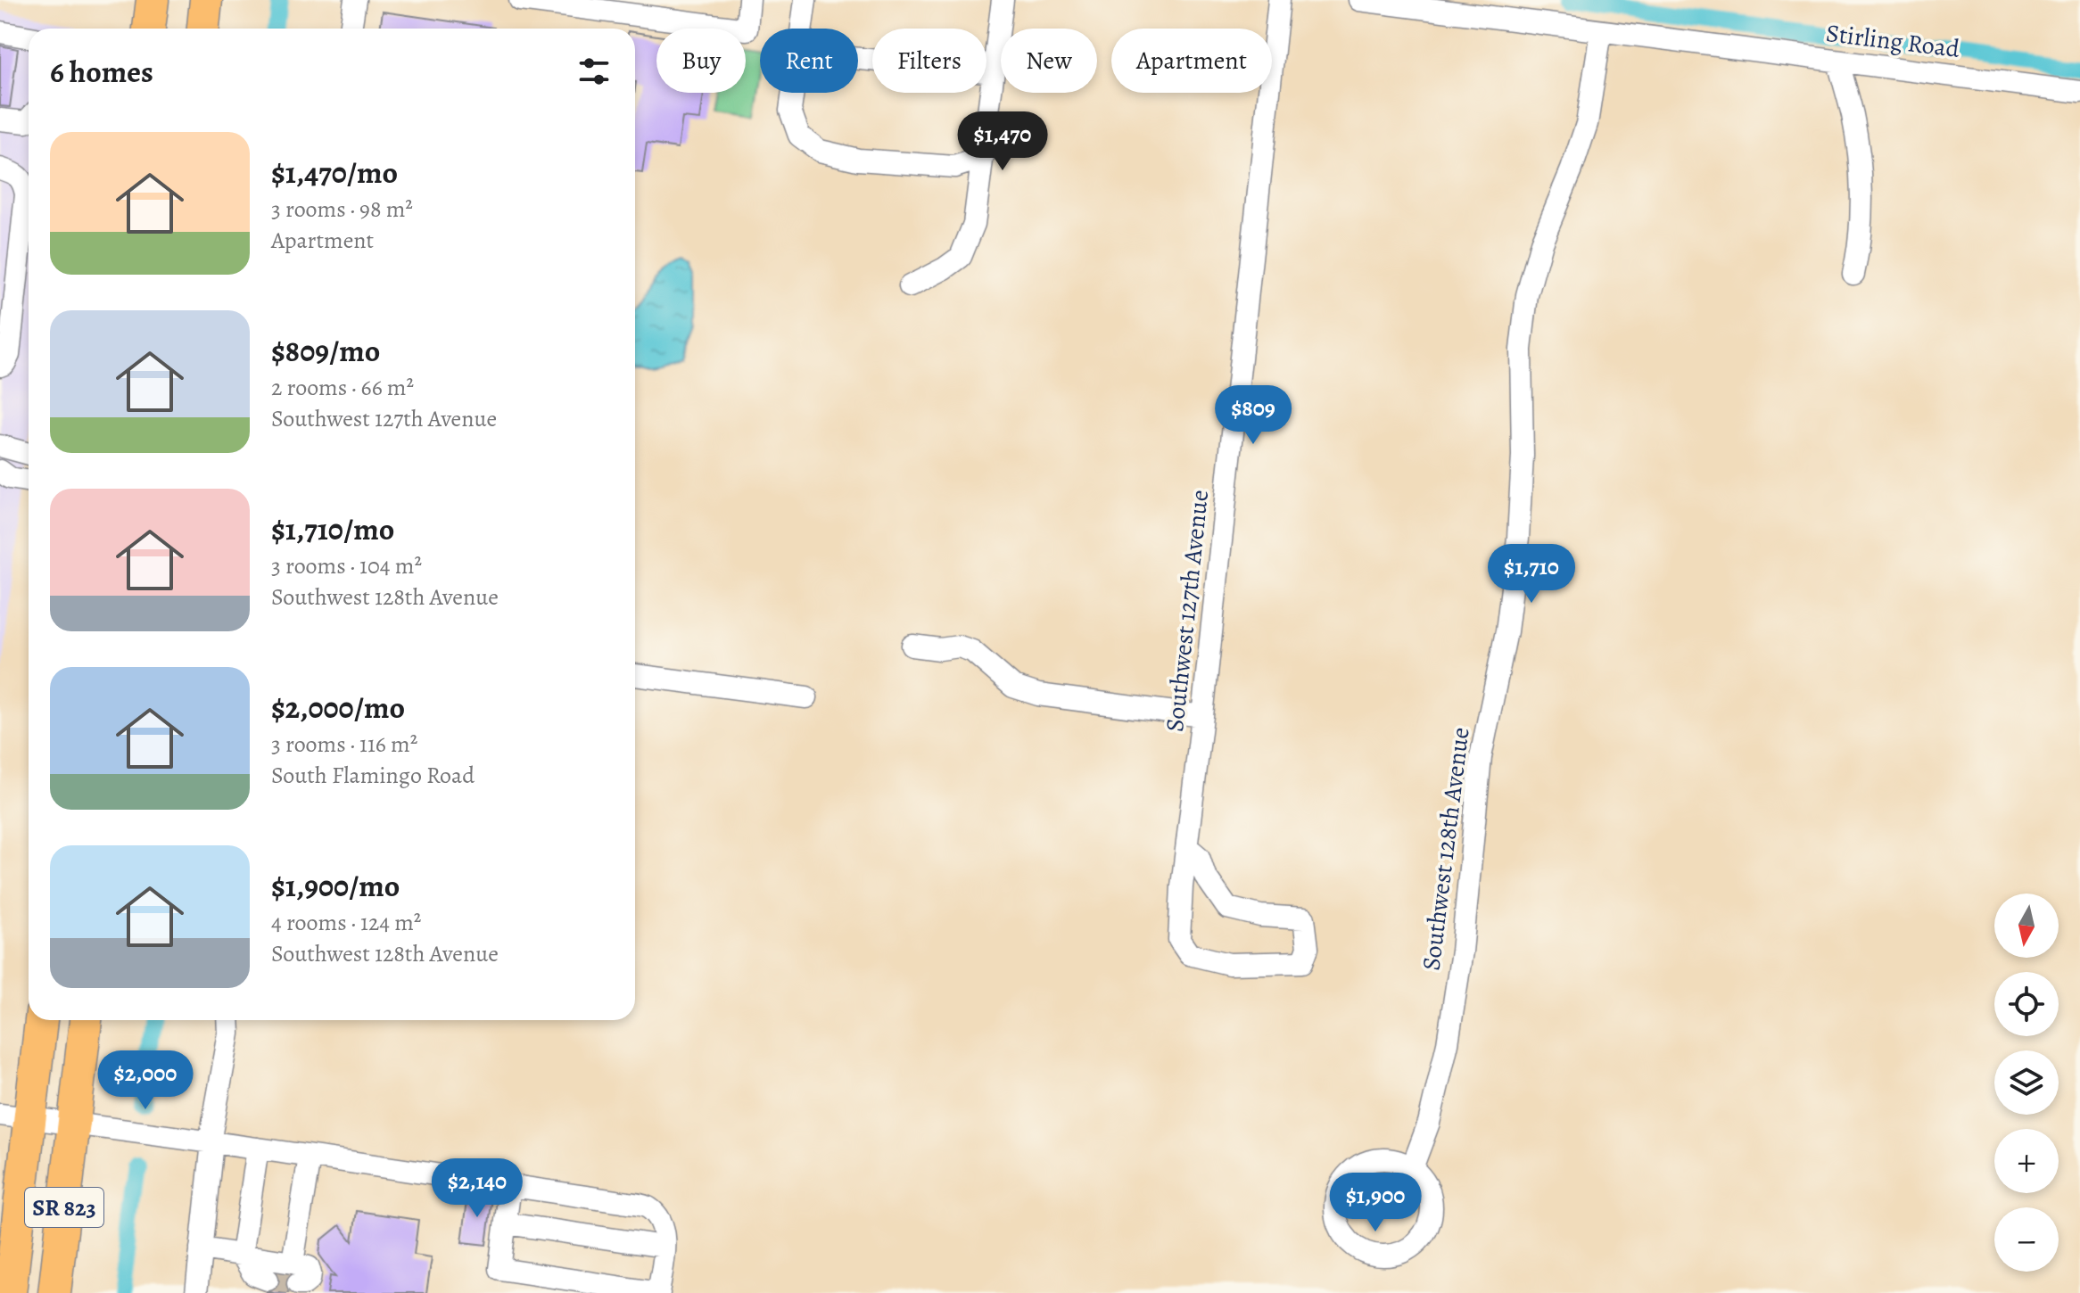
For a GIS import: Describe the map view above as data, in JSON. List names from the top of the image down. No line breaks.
{"streets":{"highway":["SR 823"],"street":["Stirling Road","Southwest 127th Avenue","Southwest 128th Avenue"]},"crossings":[["Stirling Road","Southwest 128th Avenue"]],"north":"bottom","page":{"chip":["Buy","Rent","Filters","New","Apartment"],"heading":"6 homes","price":["$1,470","$809","$1,710","$2,000","$2,140","$1,900"],"list":[{"name":"$1,470/mo","note":"3 rooms · 98 m² · Apartment"},{"name":"$809/mo","note":"2 rooms · 66 m² · Southwest 127th Avenue"},{"name":"$1,710/mo","note":"3 rooms · 104 m² · Southwest 128th Avenue"},{"name":"$2,000/mo","note":"3 rooms · 116 m² · South Flamingo Road"},{"name":"$1,900/mo","note":"4 rooms · 124 m² · Southwest 128th Avenue"}],"map_buttons":["+","−"]}}
